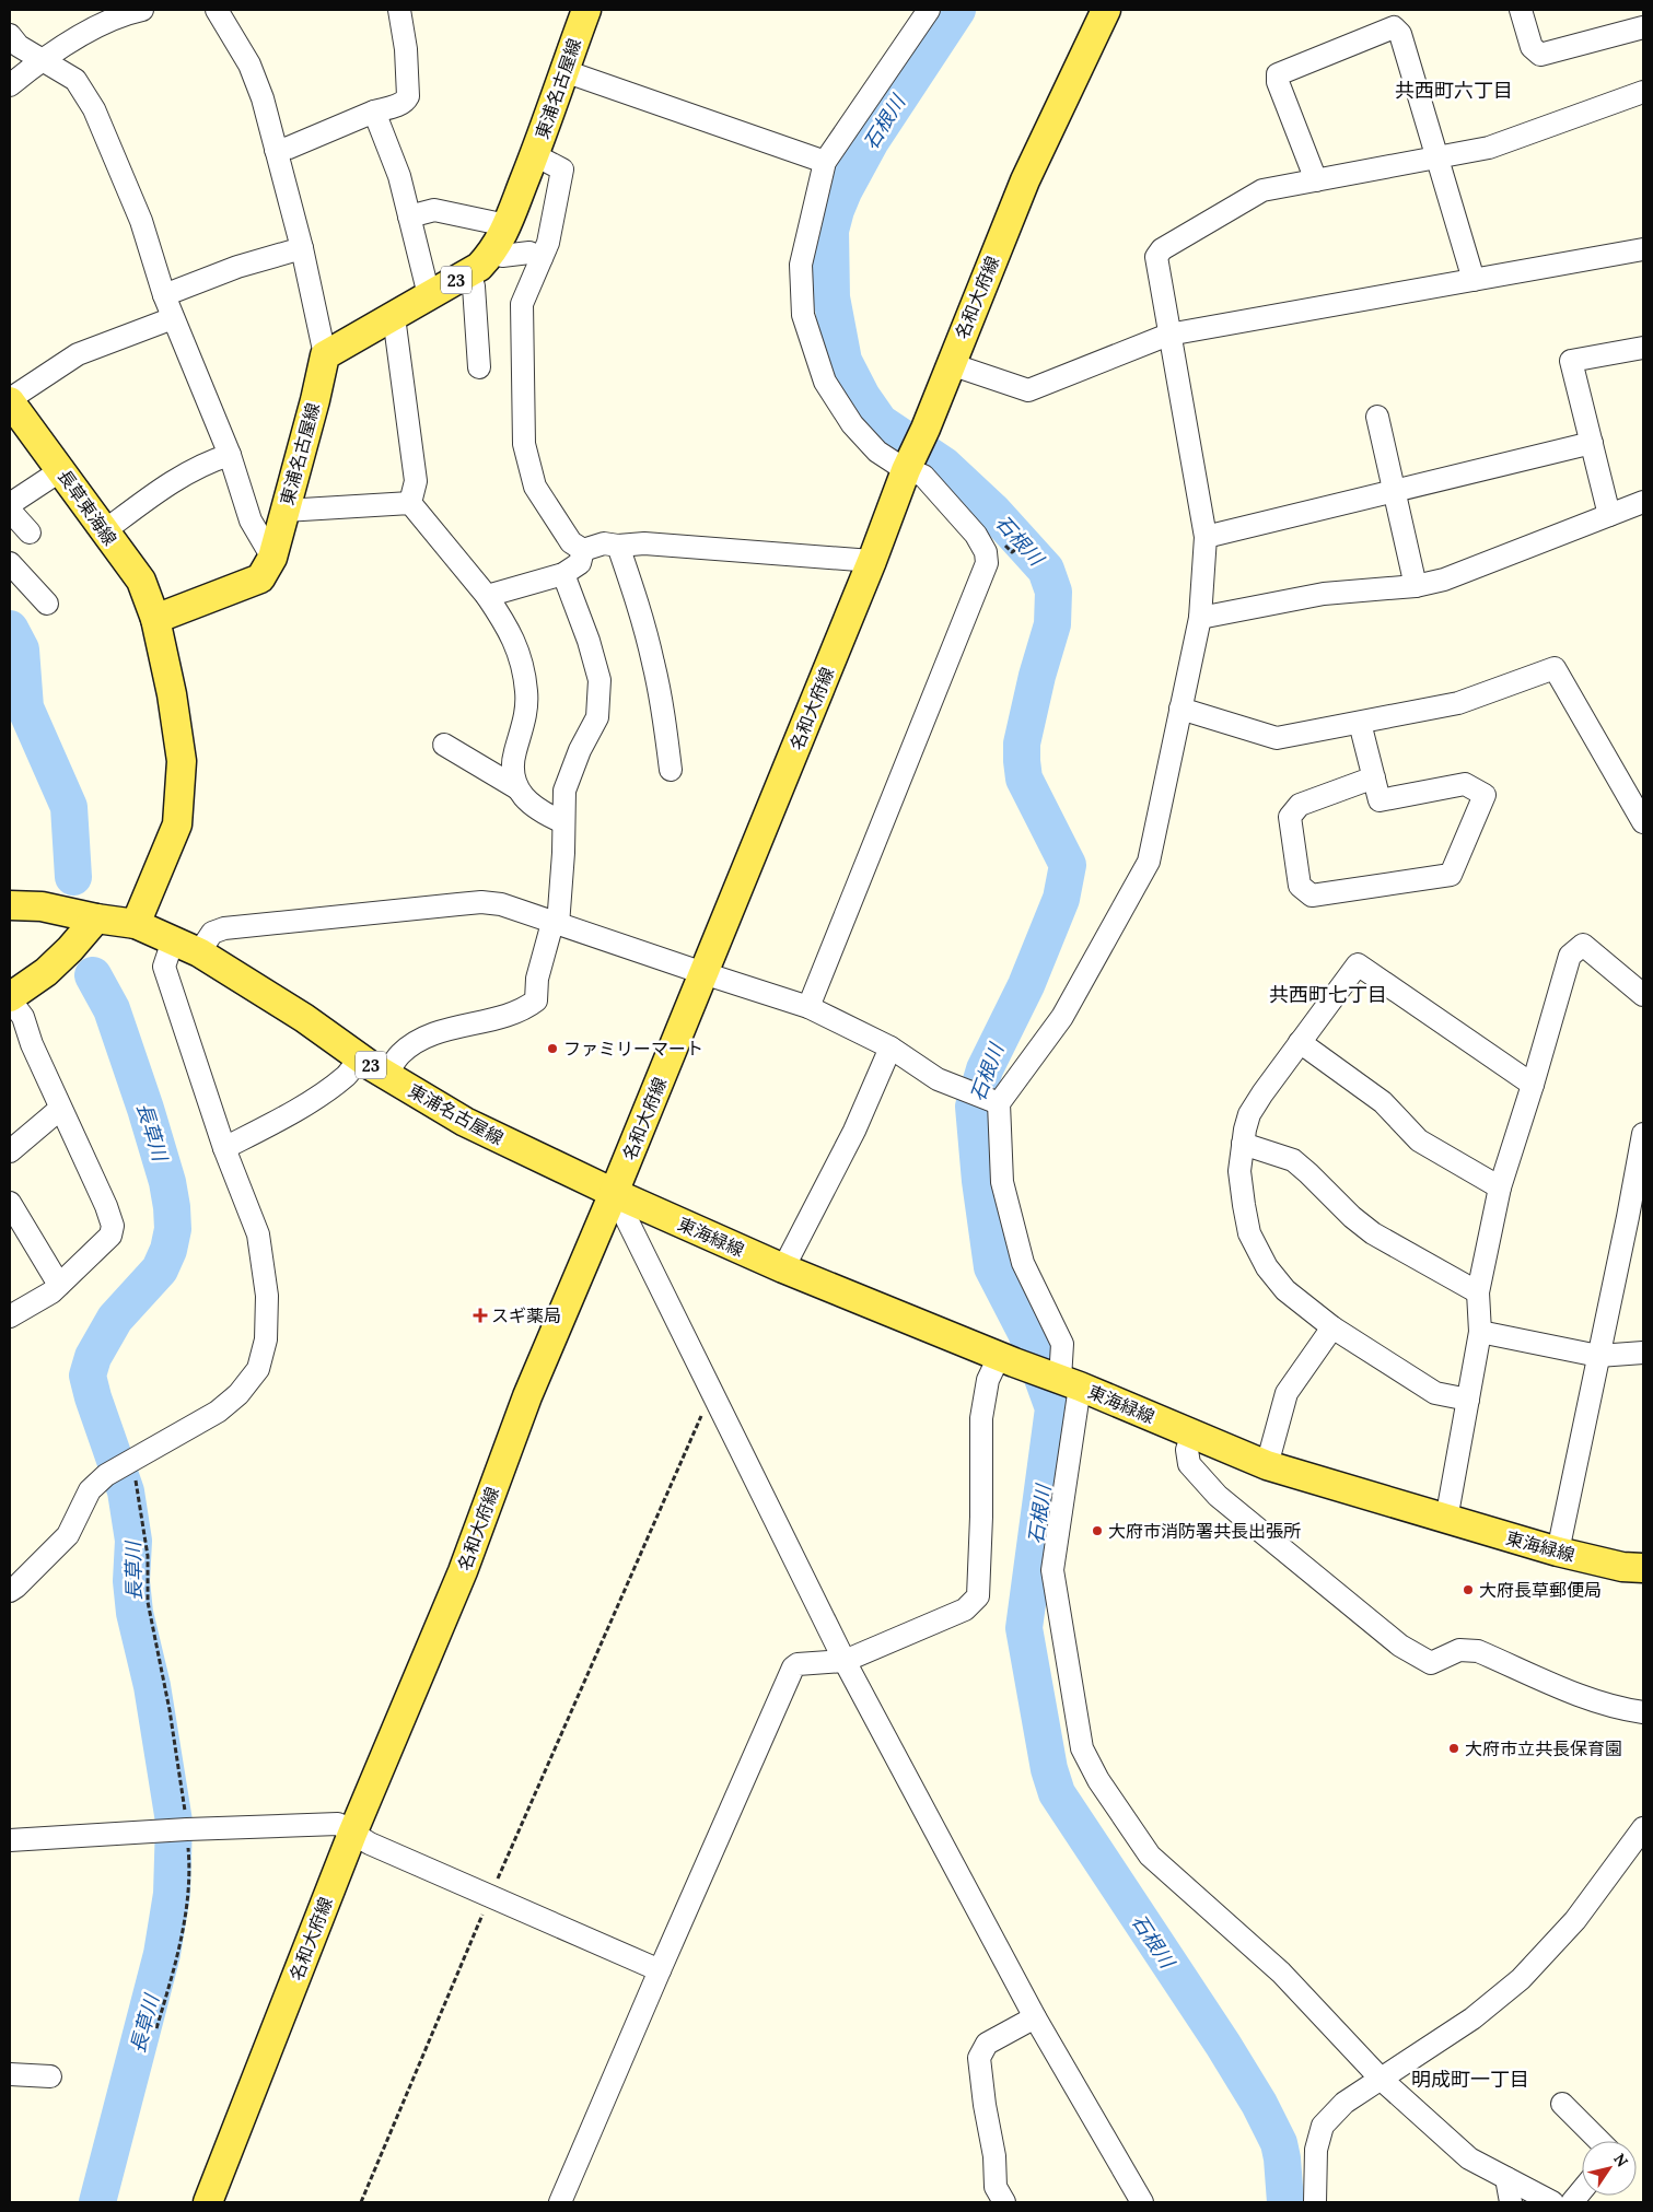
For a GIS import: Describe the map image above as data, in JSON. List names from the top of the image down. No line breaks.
{"streets":{"main road":["東浦名古屋線","23","名和大府線","長草東海線","東海緑線"]},"crossings":[["東浦名古屋線","名和大府線"],["東浦名古屋線","長草東海線"],["東浦名古屋線","東海緑線"],["名和大府線","東海緑線"]],"districts":["共西町六丁目","共西町七丁目","明成町一丁目"],"water":["石根川","長草川"],"places":{"other":["ファミリーマート","大府市消防署共長出張所","大府長草郵便局","大府市立共長保育園"],"health":["スギ薬局"]},"north":"top right"}
